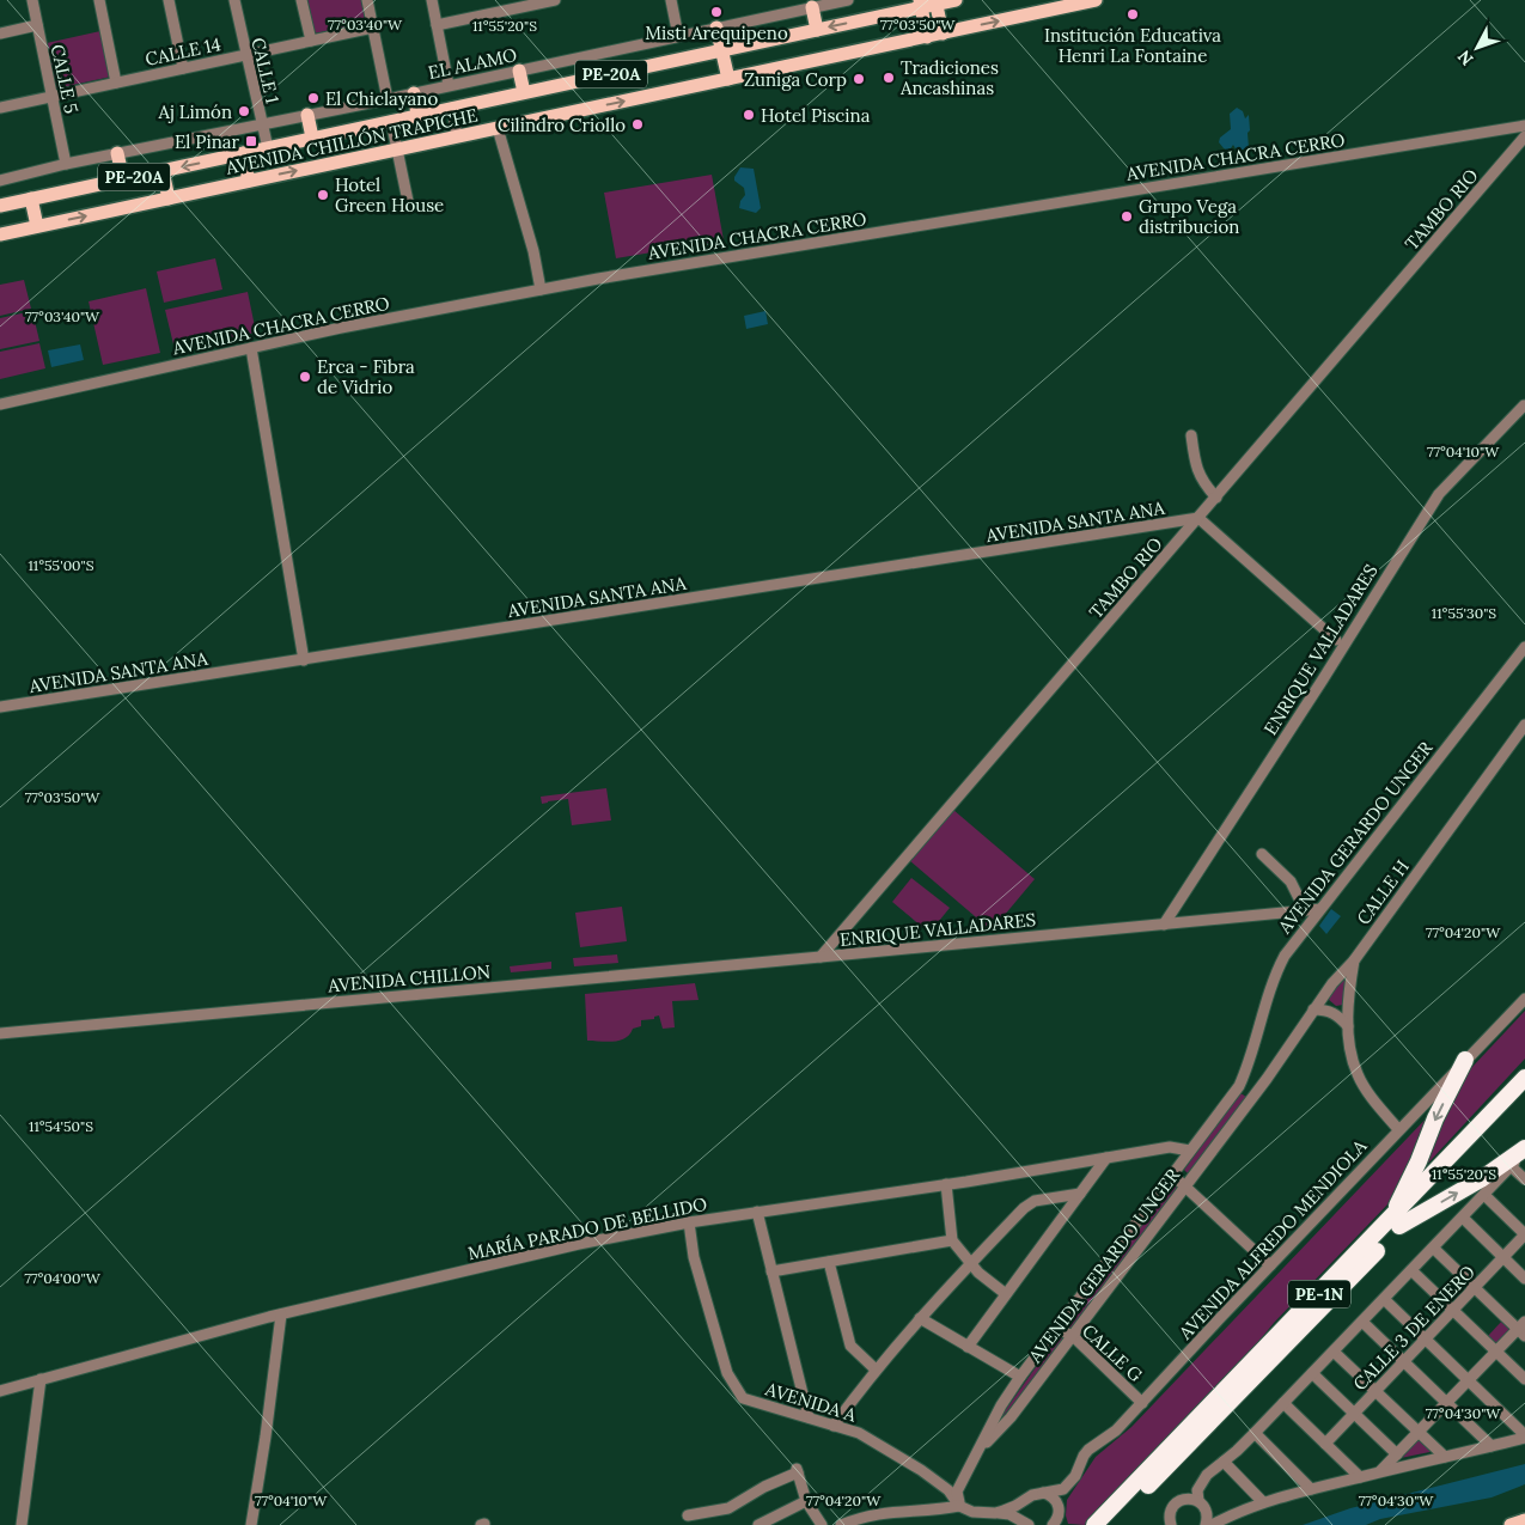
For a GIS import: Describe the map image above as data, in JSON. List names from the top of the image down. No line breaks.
{"streets":{"highway":["PE-1N"],"main road":["PE-20A","AVENIDA CHILLÓN TRAPICHE"],"street":["CALLE 14","EL ALAMO","CALLE 1","CALLE 5","AVENIDA CHACRA CERRO","TAMBO RIO","AVENIDA SANTA ANA","ENRIQUE VALLADARES","AVENIDA GERARDO UNGER","CALLE H","AVENIDA CHILLON","MARÍA PARADO DE BELLIDO","AVENIDA ALFREDO MENDIOLA","CALLE 3 DE ENERO","CALLE G","AVENIDA A"]},"crossings":[["CALLE 14","CALLE 1"],["CALLE 14","CALLE 5"],["EL ALAMO","CALLE 1"],["EL ALAMO","CALLE 5"],["CALLE 1","AVENIDA CHILLÓN TRAPICHE"],["TAMBO RIO","AVENIDA SANTA ANA"],["TAMBO RIO","ENRIQUE VALLADARES"],["TAMBO RIO","AVENIDA CHILLON"],["ENRIQUE VALLADARES","AVENIDA GERARDO UNGER"],["ENRIQUE VALLADARES","AVENIDA CHILLON"],["AVENIDA GERARDO UNGER","CALLE H"],["AVENIDA GERARDO UNGER","MARÍA PARADO DE BELLIDO"],["AVENIDA GERARDO UNGER","CALLE G"],["AVENIDA GERARDO UNGER","AVENIDA A"],["MARÍA PARADO DE BELLIDO","AVENIDA A"],["AVENIDA ALFREDO MENDIOLA","CALLE G"]],"places":{"other":["Misti Arequipeno","Institución Educativa Henri La Fontaine","Tradiciones Ancashinas","Zuniga Corp","El Chiclayano","Aj Limón","Hotel Piscina","Cilindro Criollo","Hotel Green House","Grupo Vega distribucion","Erca - Fibra de Vidrio"],"transit":["El Pinar"]},"north":"bottom left","coordinates":["77°03'40\"W","77°03'50\"W","11°55'20\"S","77°04'10\"W","11°55'00\"S","11°55'30\"S","77°04'20\"W","11°54'50\"S","77°04'00\"W","77°04'30\"W"]}
